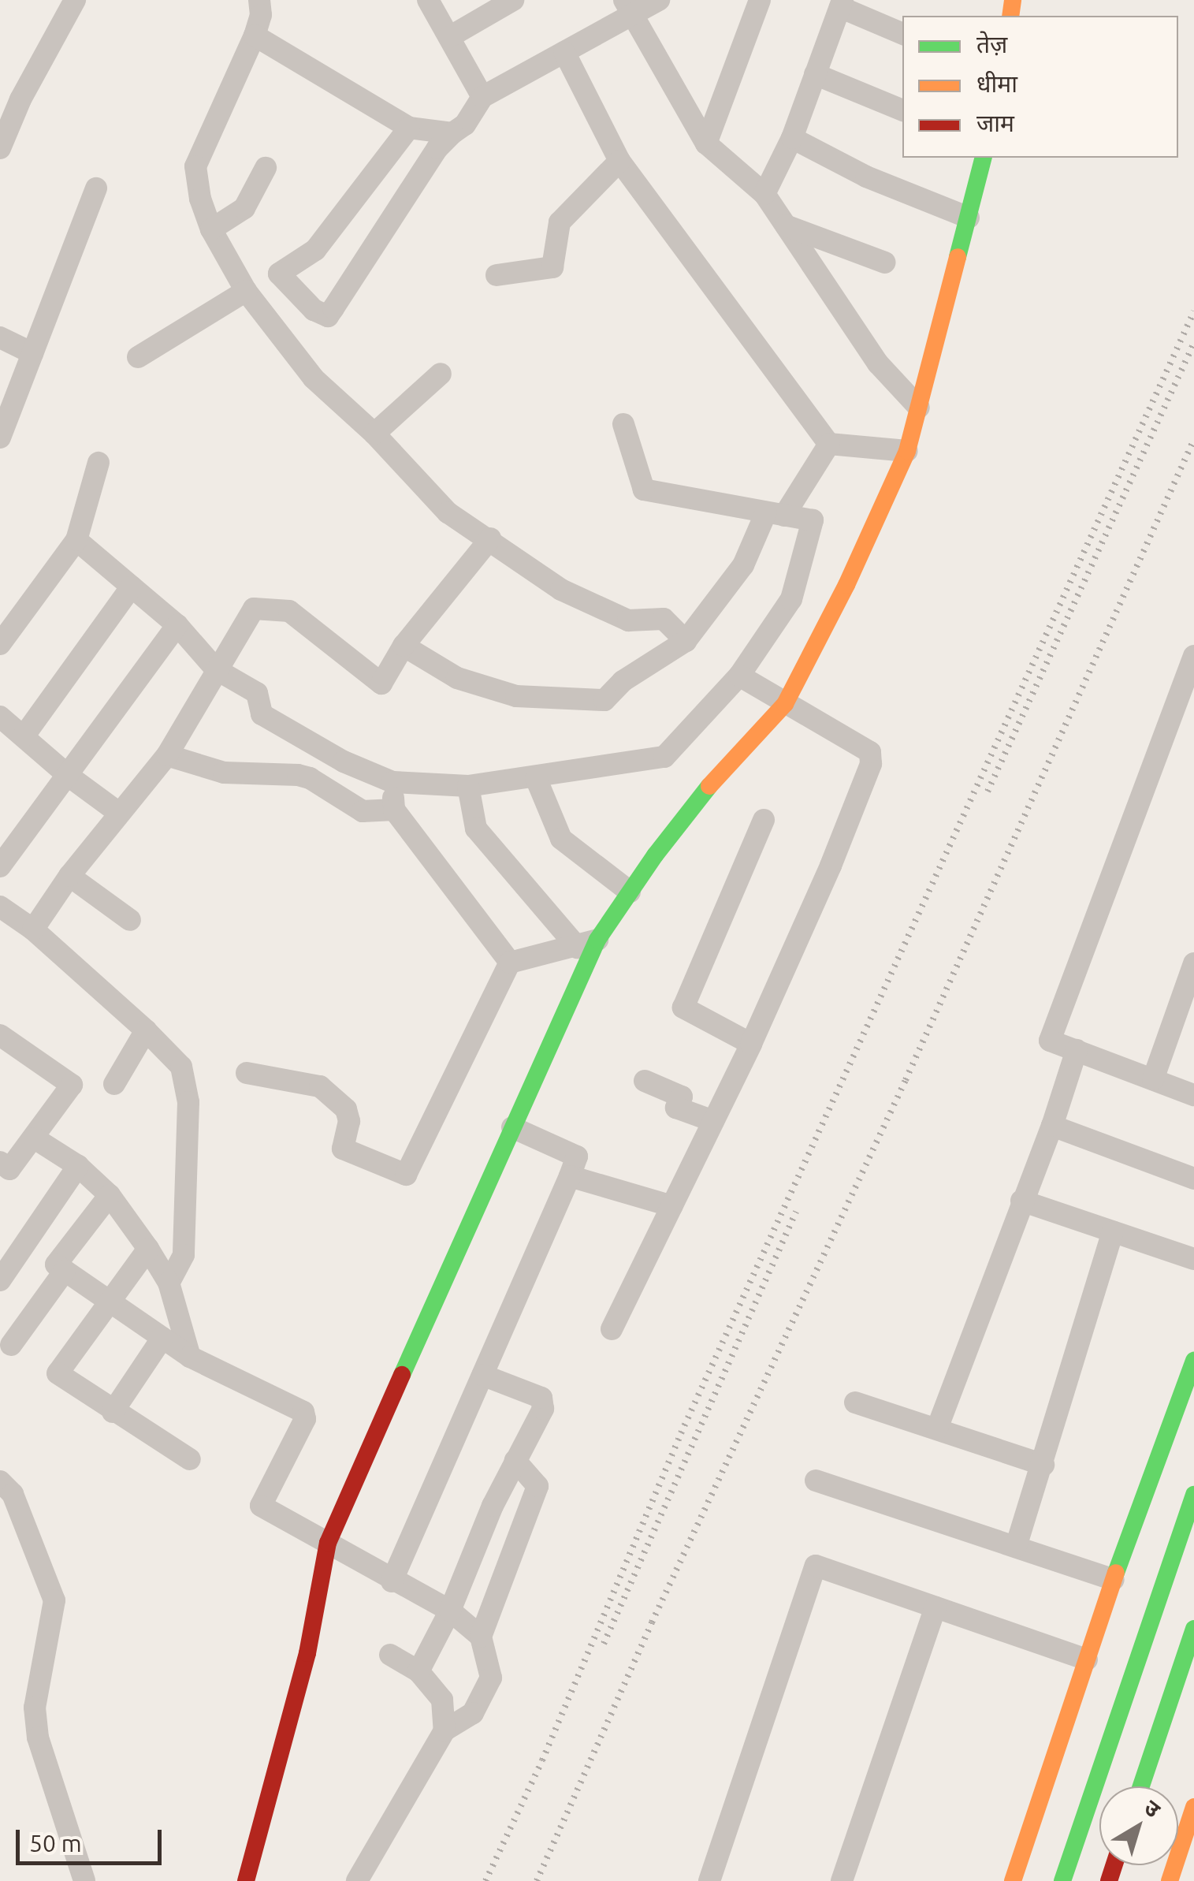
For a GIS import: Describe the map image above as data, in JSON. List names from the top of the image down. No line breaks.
{"legend":["तेज़","धीमा","जाम"],"scale_bar":"50 m","north":"top right"}
